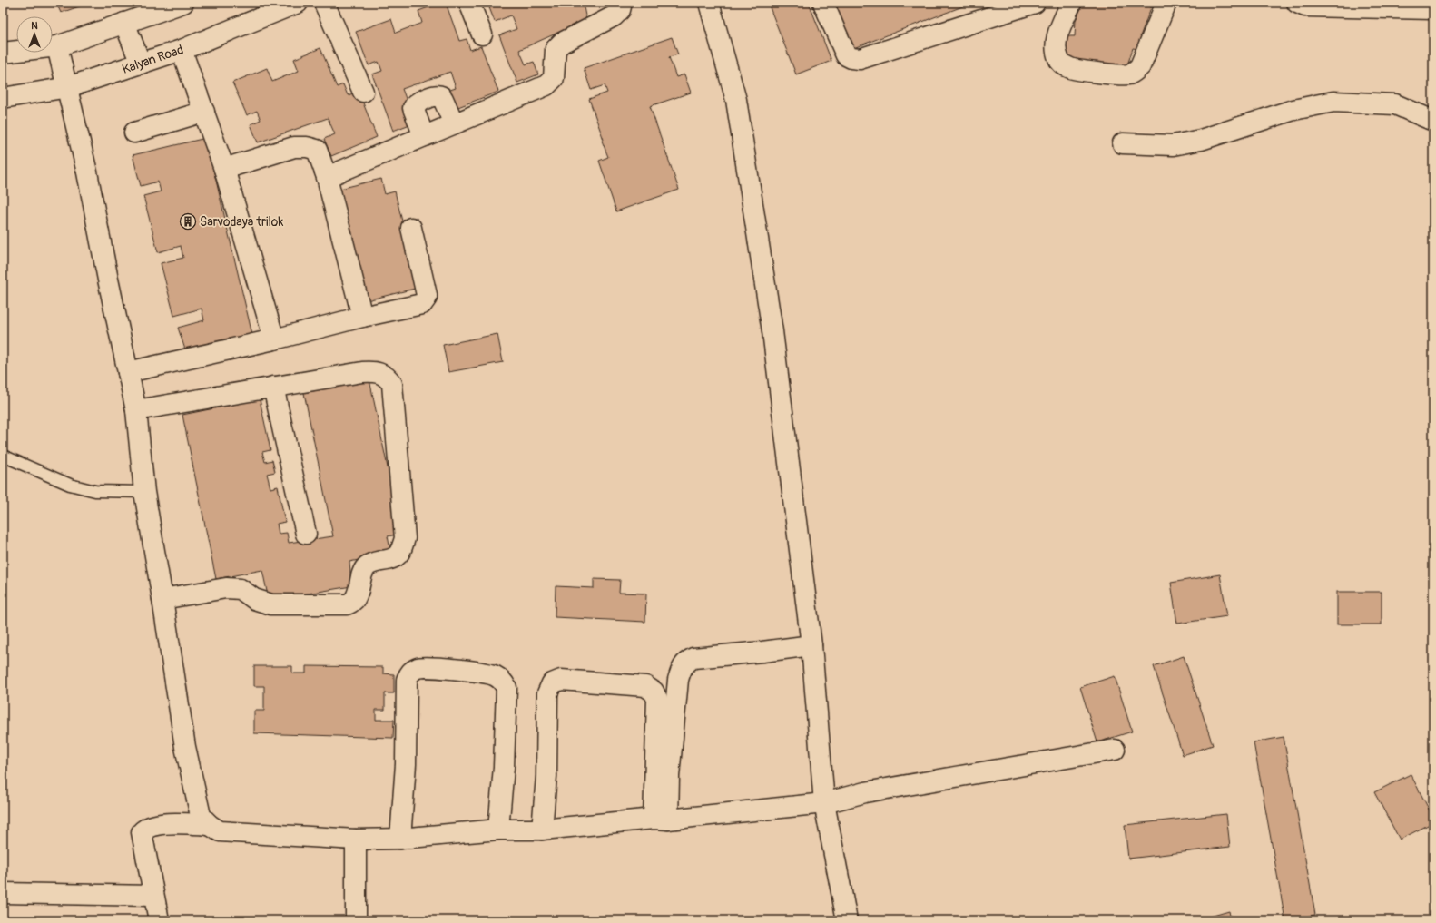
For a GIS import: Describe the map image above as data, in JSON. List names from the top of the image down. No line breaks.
{"streets":{"street":["Kalyan Road"]},"places":{"building":["Sarvodaya trilok"]},"north":"top"}
